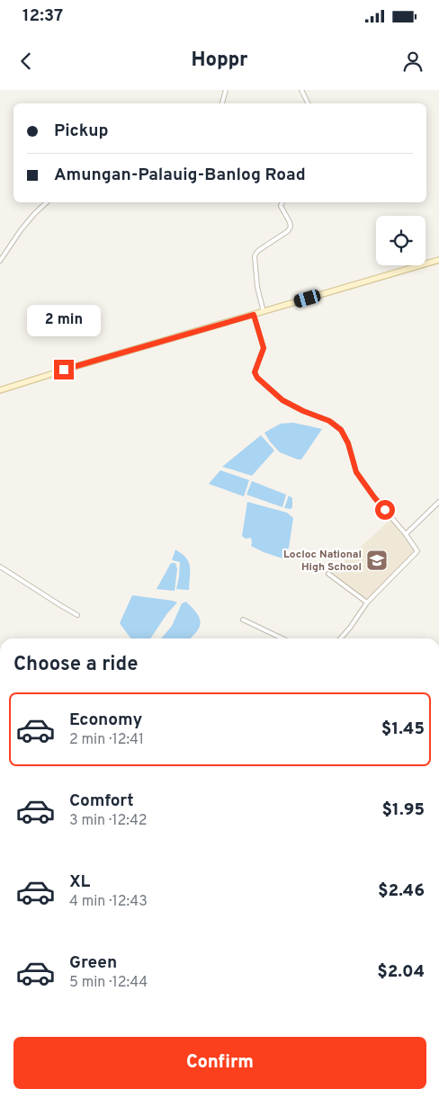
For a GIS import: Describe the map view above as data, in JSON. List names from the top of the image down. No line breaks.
{"places":{"school or university":["Locloc National High School"]},"page":{"status":"12:37","header":"Hoppr","banner":["Pickup","Amungan-Palauig-Banlog Road"],"bubble":"2 min","heading":"Choose a ride","list":[{"name":"Economy","note":"2 min · 12:41","value":"$1.45"},{"name":"Comfort","note":"3 min · 12:42","value":"$1.95"},{"name":"XL","note":"4 min · 12:43","value":"$2.46"},{"name":"Green","note":"5 min · 12:44","value":"$2.04"}],"buttons":"Confirm"}}
